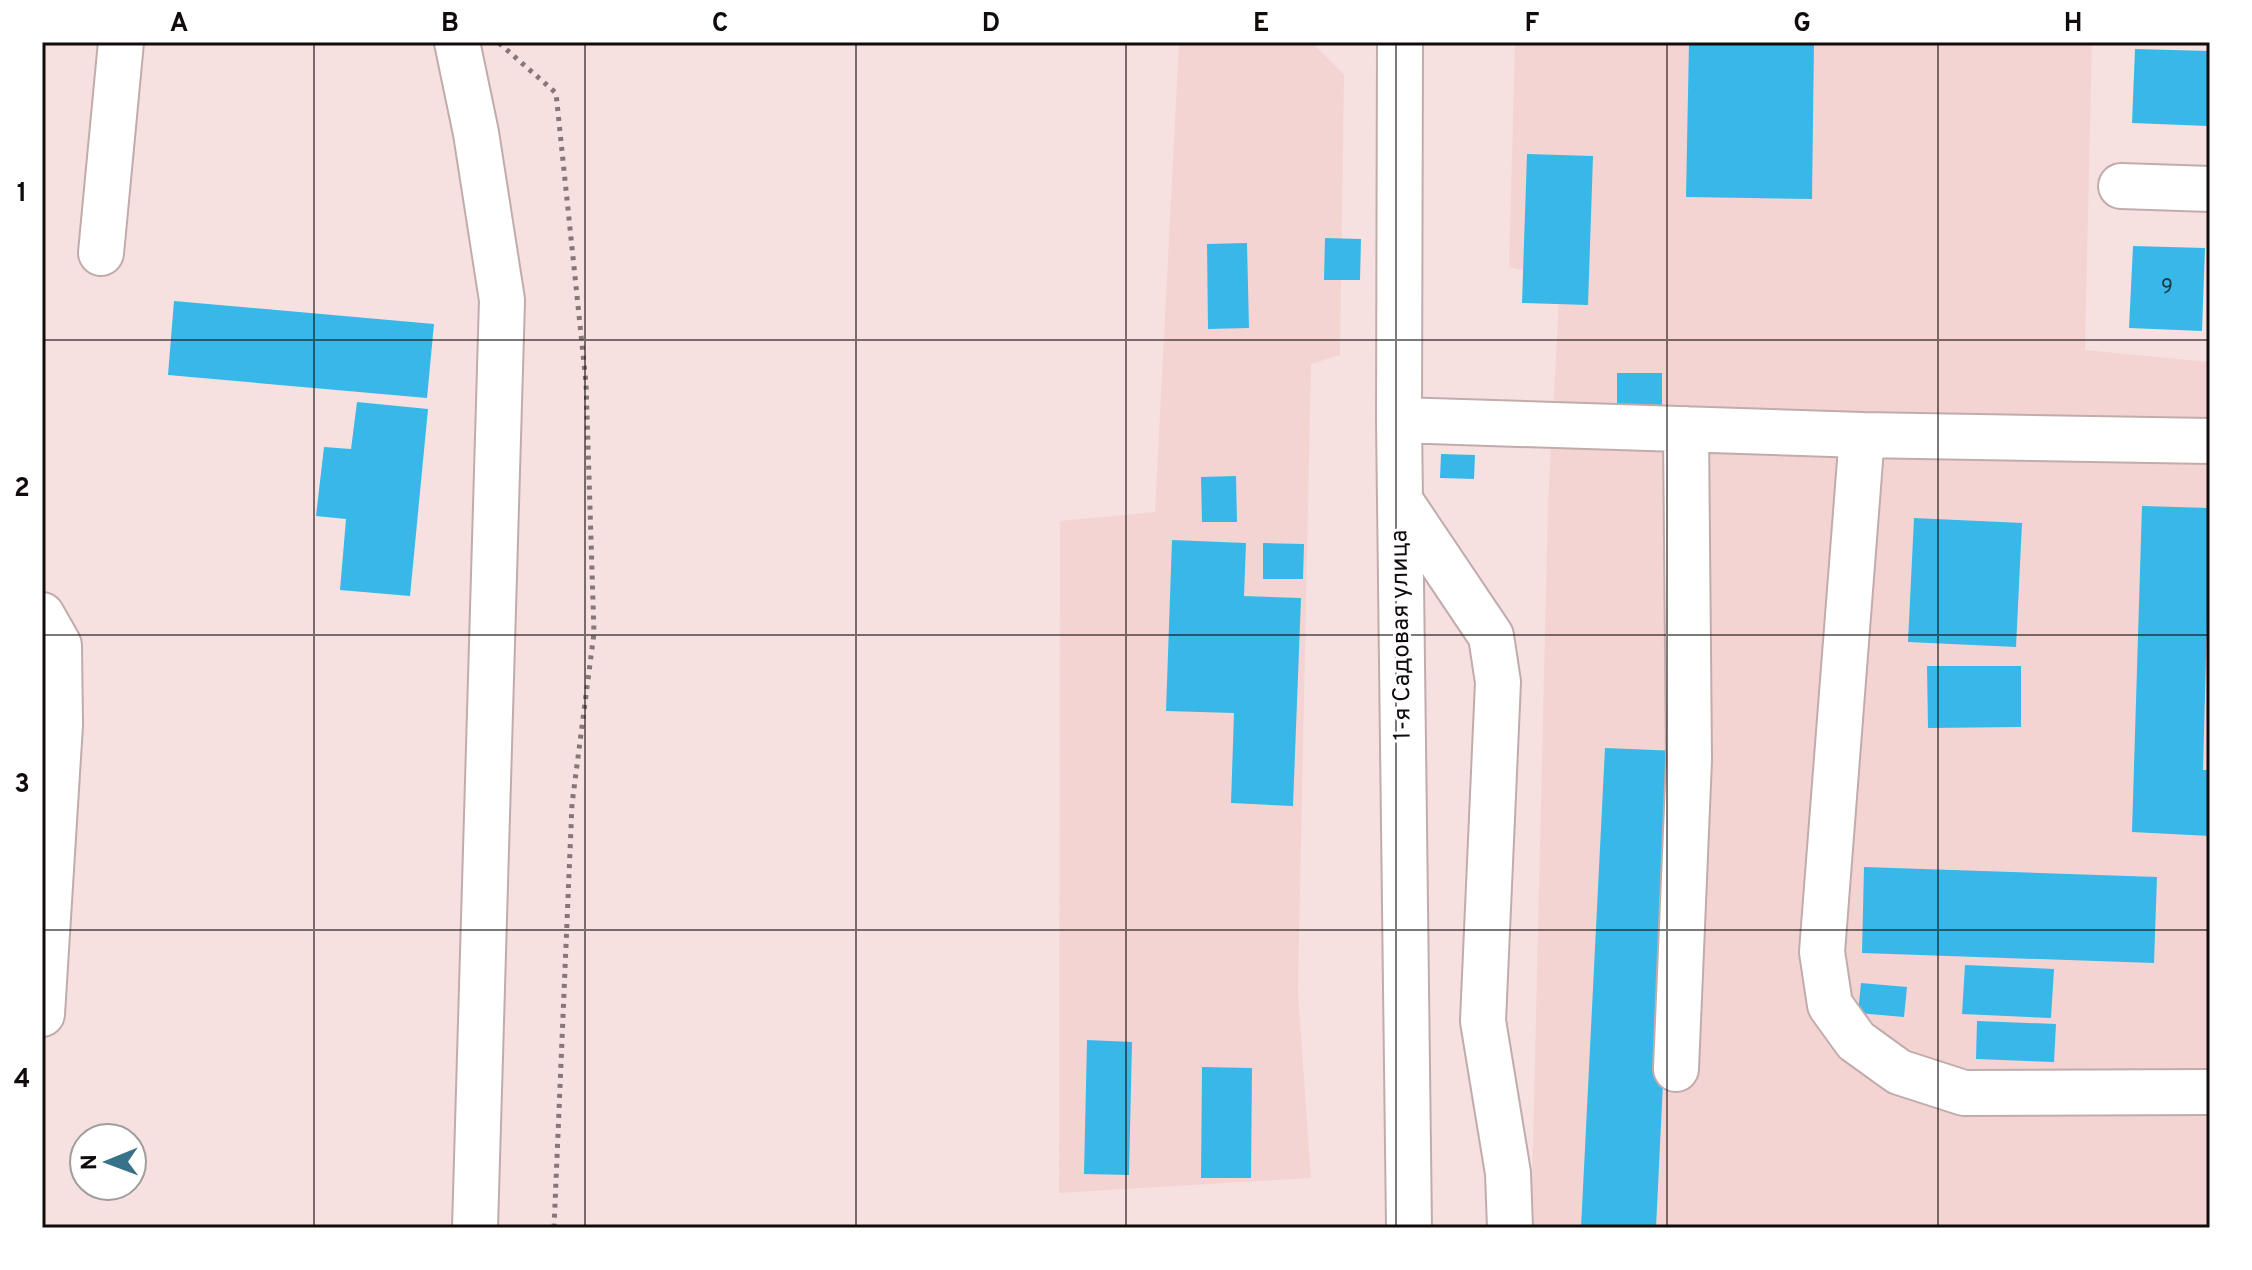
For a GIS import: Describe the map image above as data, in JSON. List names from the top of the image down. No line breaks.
{"streets":{"street":["1-я Садовая улица"]},"house_numbers":["9"],"north":"left","grid":{"columns":["A","B","C","D","E","F","G","H"],"rows":["1","2","3","4"]}}
